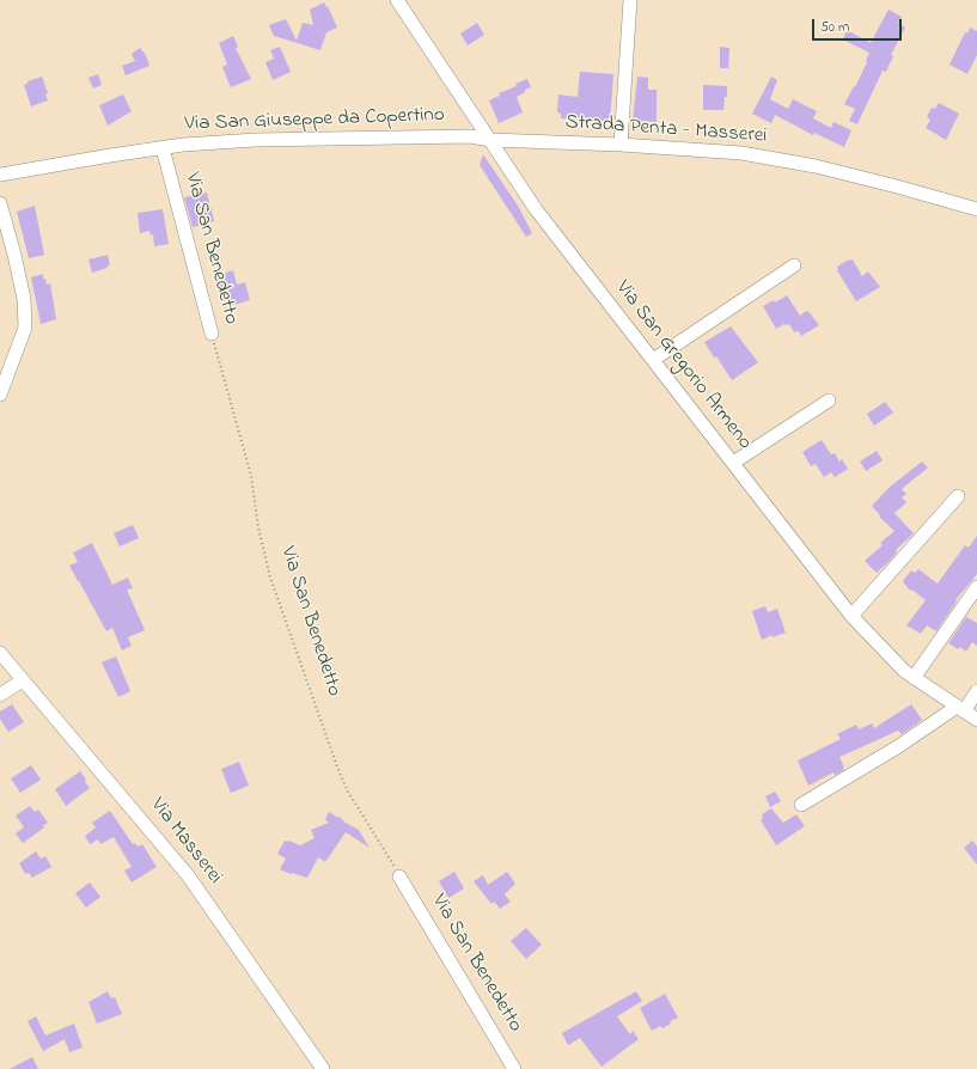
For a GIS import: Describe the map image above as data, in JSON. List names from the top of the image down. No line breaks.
{"streets":{"street":["Via San Giuseppe da Copertino","Strada Penta - Masserei","Via San Benedetto","Via San Gregorio Armeno","Via Masserei"]},"crossings":[["Via San Giuseppe da Copertino","Strada Penta - Masserei"],["Via San Giuseppe da Copertino","Via San Benedetto"],["Via San Giuseppe da Copertino","Via San Gregorio Armeno"],["Strada Penta - Masserei","Via San Gregorio Armeno"]],"scale_bar":"50 m"}
